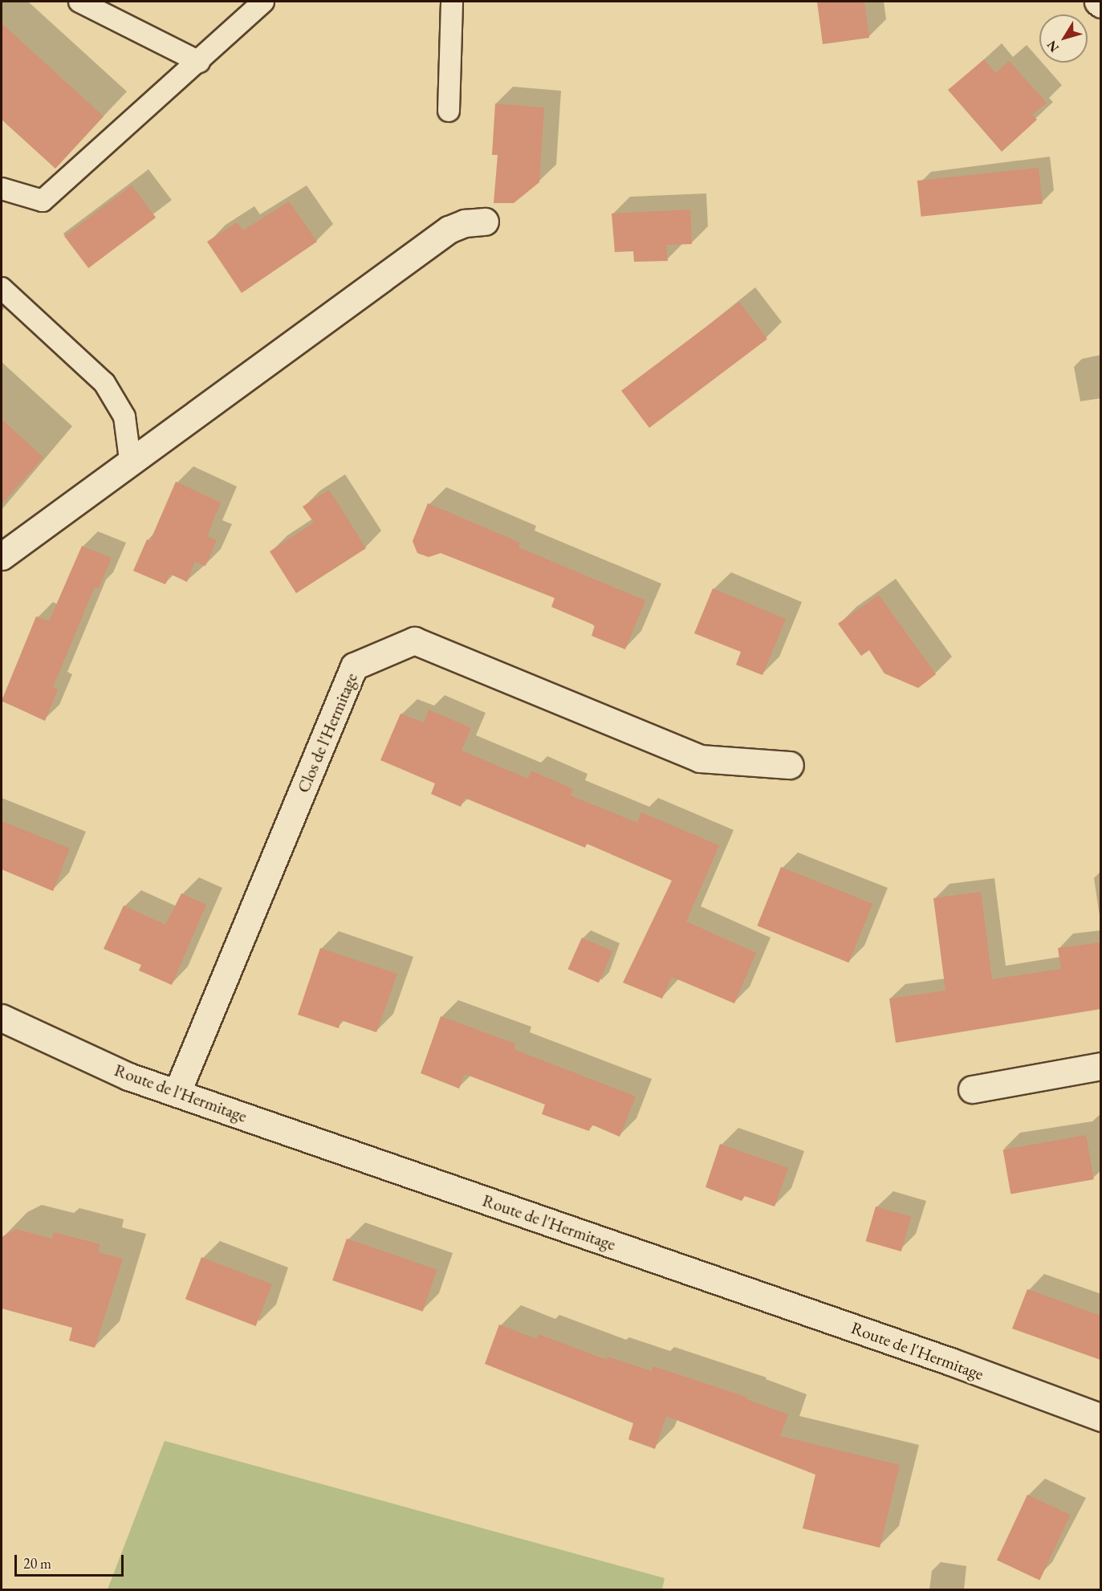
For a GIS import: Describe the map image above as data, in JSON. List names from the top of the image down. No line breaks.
{"streets":{"street":["Clos de l'Hermitage","Route de l'Hermitage"]},"crossings":[["Clos de l'Hermitage","Route de l'Hermitage"]],"scale_bar":"20 m","north":"bottom left"}
